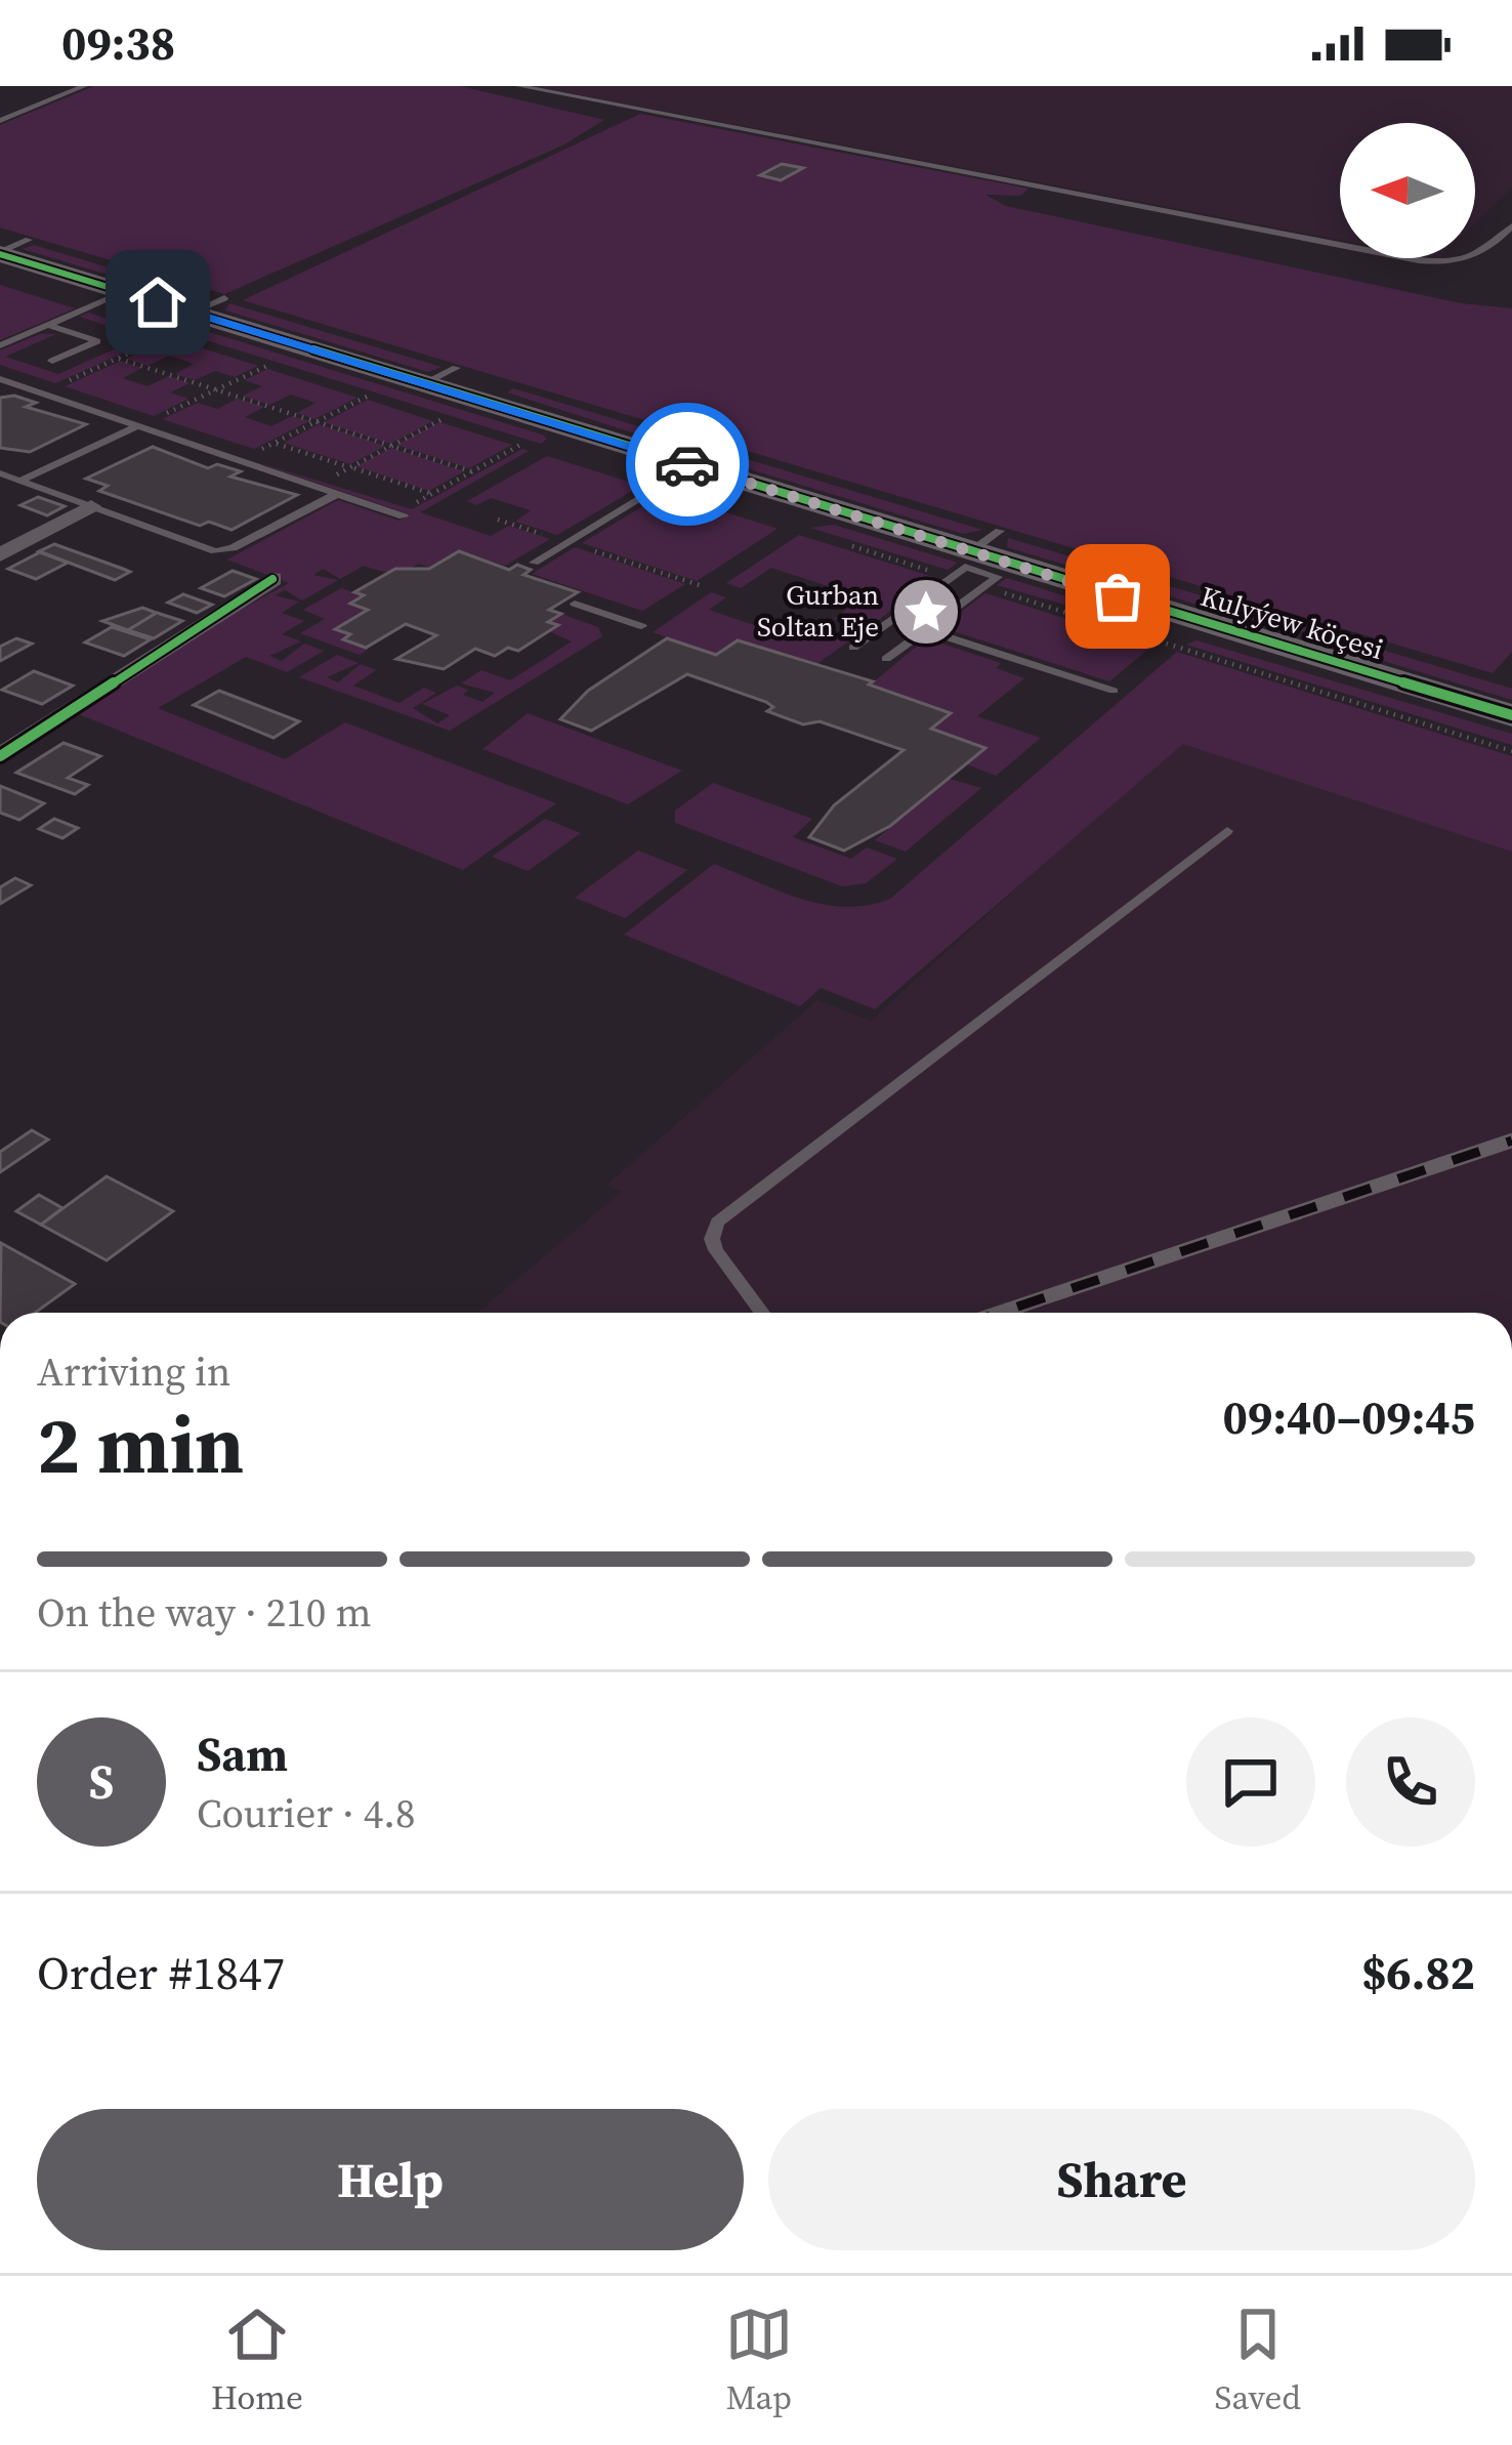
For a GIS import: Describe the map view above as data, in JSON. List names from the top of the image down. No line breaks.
{"streets":{"street":["Kulyýew köçesi"]},"places":{"place":["Gurban Soltan Eje"]},"north":"left","page":{"status":"09:38","heading":["2 min","Arriving in","09:40–09:45"],"panel":["Sam","Courier · 4.8","Order #1847","$6.82"],"bar":"On the way · 210 m","round":"S","buttons":["Help","Share"],"tabs":["Home","Map","Saved"]}}
